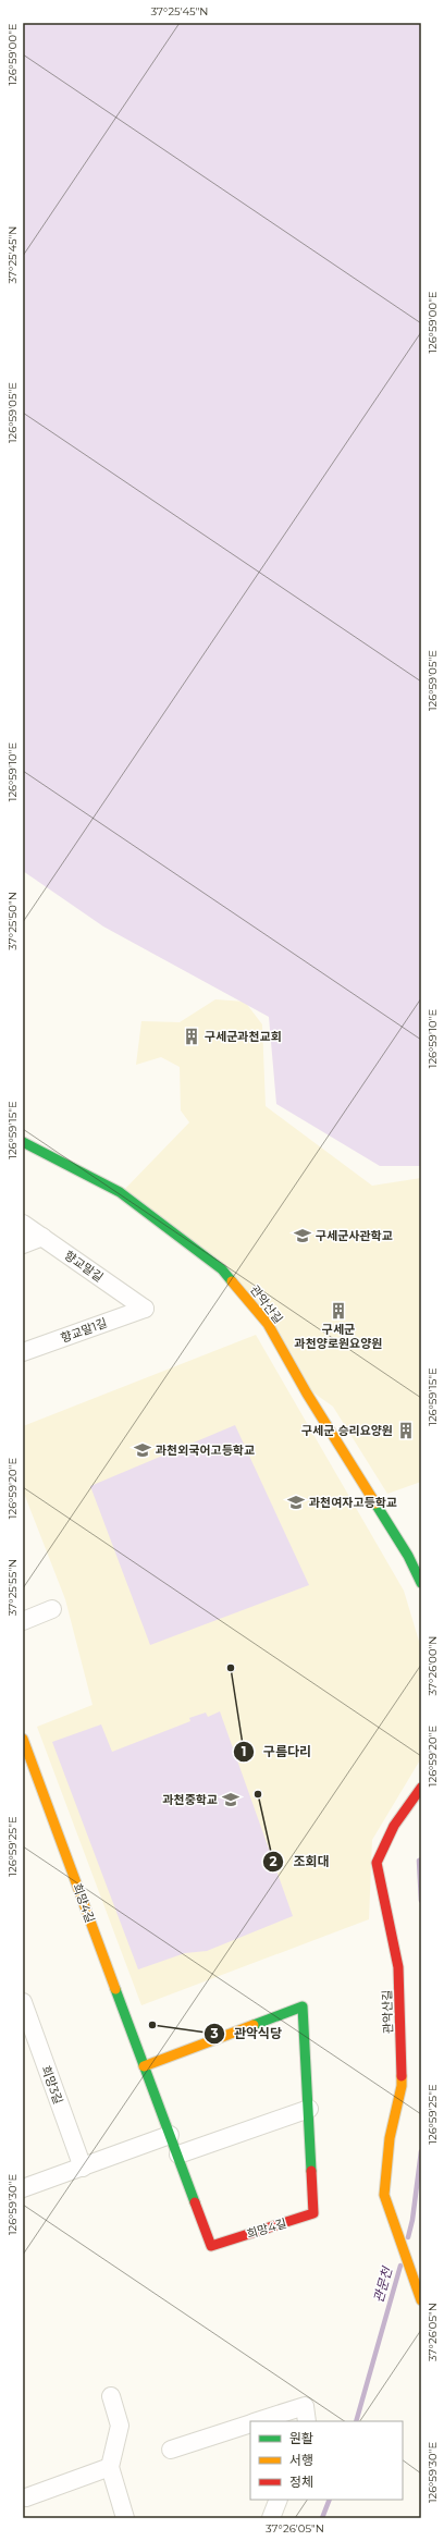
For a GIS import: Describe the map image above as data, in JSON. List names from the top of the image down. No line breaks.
{"streets":{"street":["향교말길","관악산길","향교말1길","희망4길","희망3길"]},"crossings":[["향교말길","향교말1길"]],"water":["관문천"],"places":{"building":["구세군과천교회","구세군 과천양로원요양원","구세군 승리요양원"],"school or university":["구세군사관학교","과천외국어고등학교","과천여자고등학교","과천중학교"],"other":["구름다리","조회대","관악식당"]},"legend":["원활","서행","정체"],"coordinates":["37°25'45\"N","126°59'00\"E","126°59'05\"E","126°59'10\"E","37°25'50\"N","126°59'15\"E","126°59'20\"E","37°25'55\"N","37°26'00\"N","126°59'25\"E","126°59'30\"E","37°26'05\"N"]}
